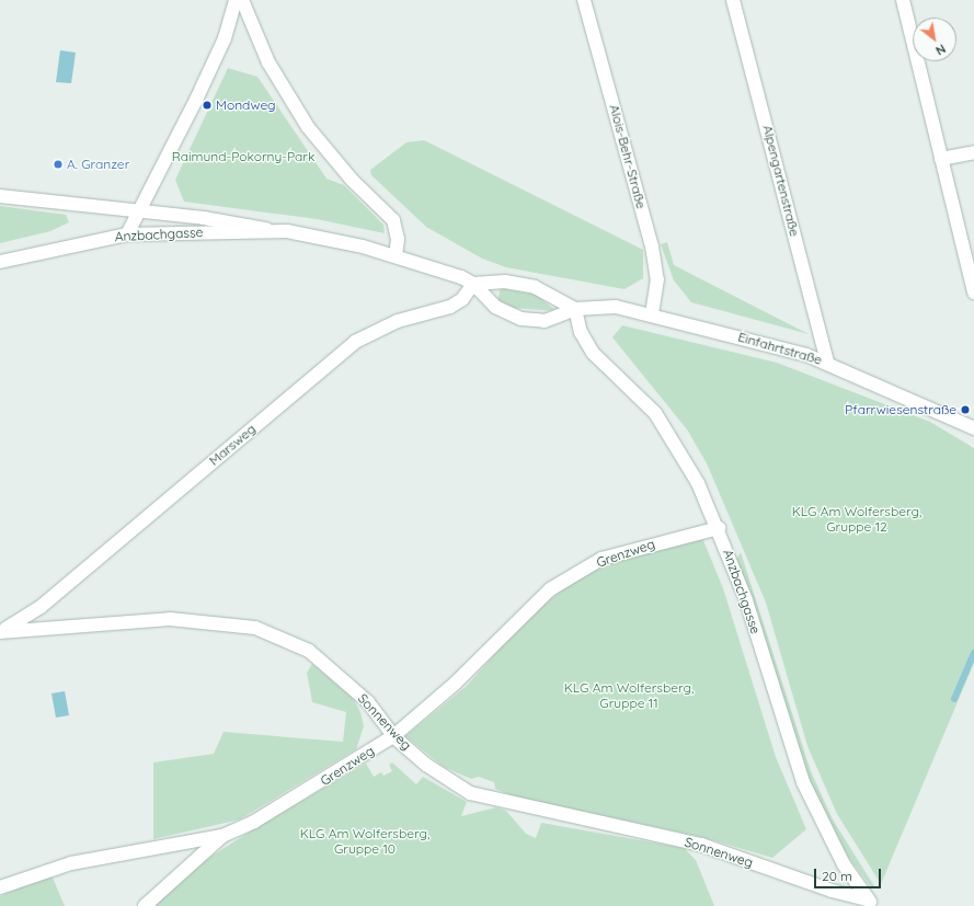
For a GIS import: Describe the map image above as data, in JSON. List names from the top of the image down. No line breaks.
{"streets":{"street":["Alois-Behr-Straße","Alpengartenstraße","Anzbachgasse","Einfahrtstraße","Marsweg","Grenzweg","Sonnenweg"]},"crossings":[["Alois-Behr-Straße","Einfahrtstraße"],["Alpengartenstraße","Einfahrtstraße"],["Anzbachgasse","Einfahrtstraße"],["Anzbachgasse","Marsweg"],["Anzbachgasse","Grenzweg"],["Anzbachgasse","Sonnenweg"],["Marsweg","Sonnenweg"],["Grenzweg","Sonnenweg"]],"parks":["Raimund-Pokorny-Park","KLG Am Wolfersberg, Gruppe 12","KLG Am Wolfersberg, Gruppe 11","KLG Am Wolfersberg, Gruppe 10"],"places":["Mondweg","A. Granzer","Pfarrwiesenstraße"],"scale_bar":"20 m","north":"bottom right"}
